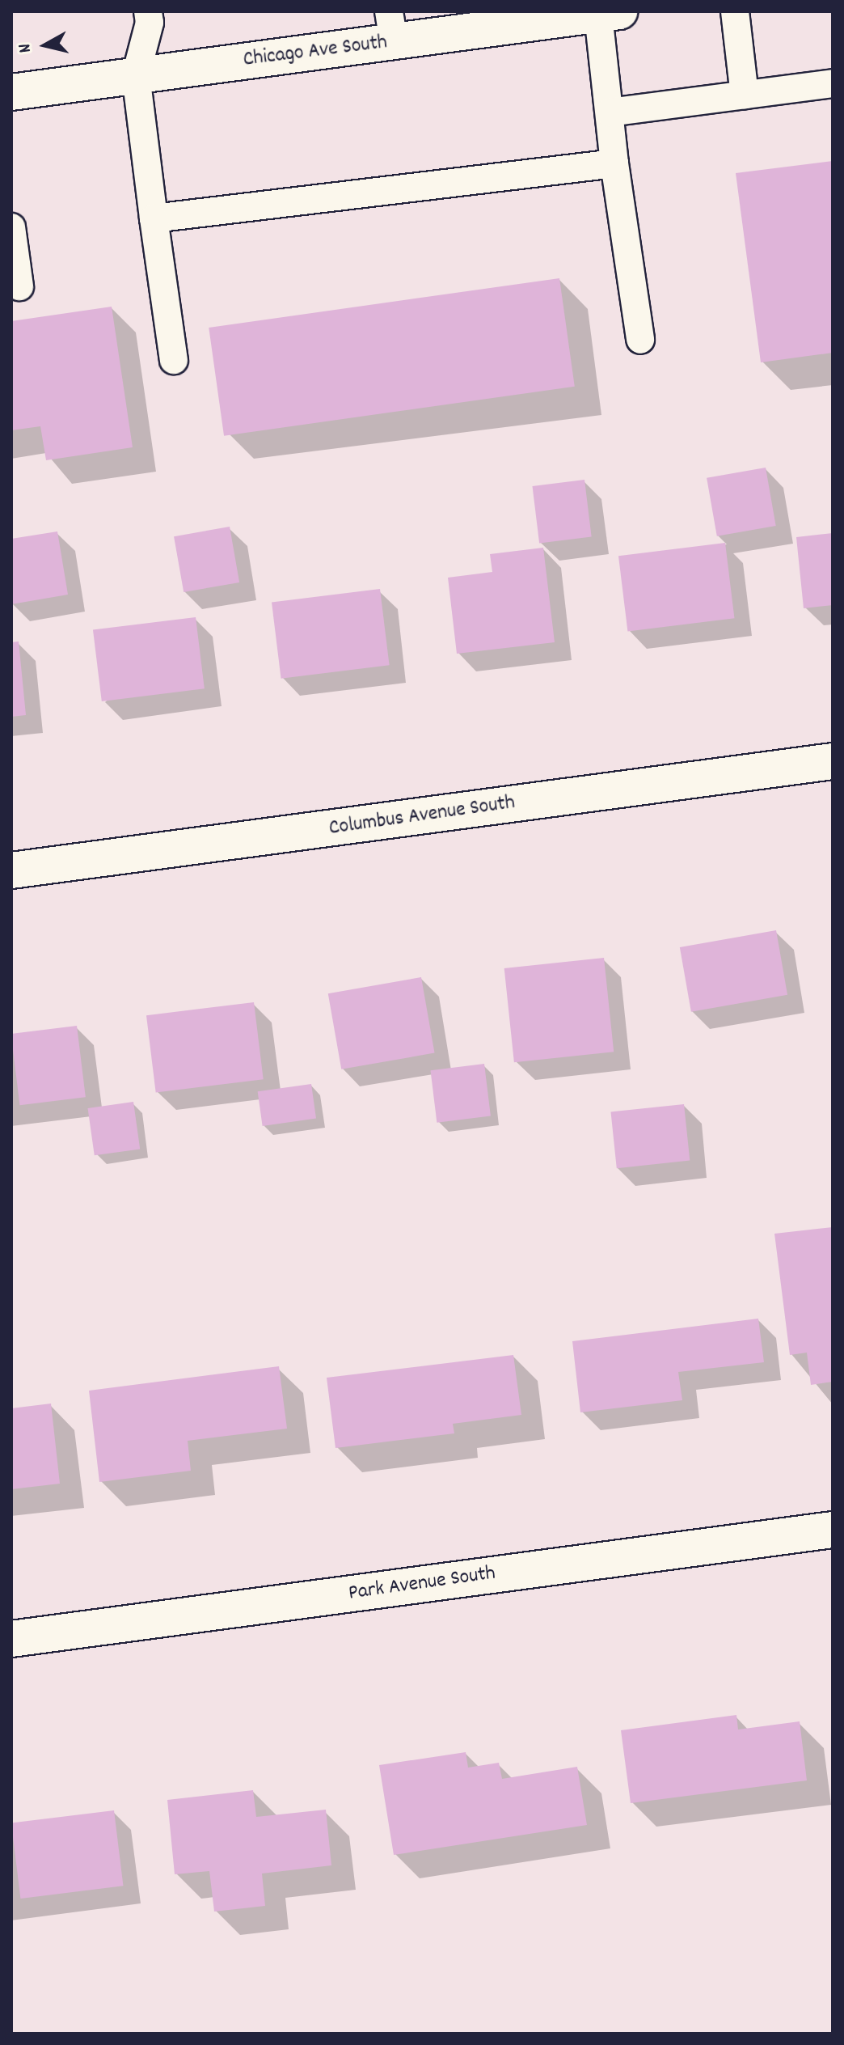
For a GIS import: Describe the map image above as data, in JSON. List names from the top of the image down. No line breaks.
{"streets":{"street":["Chicago Ave South","Columbus Avenue South","Park Avenue South"]},"north":"left"}
